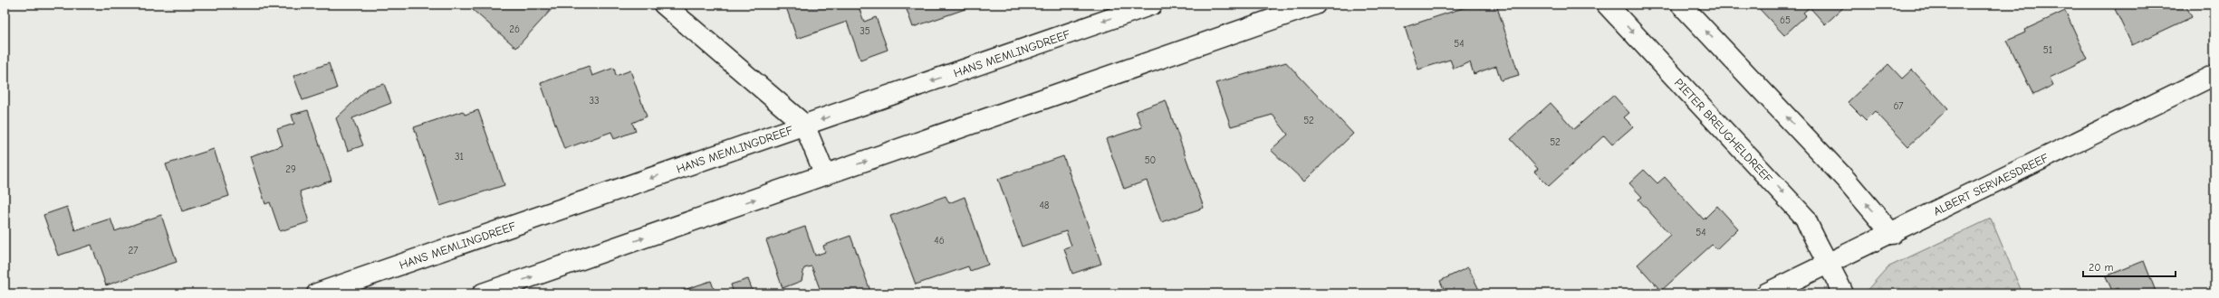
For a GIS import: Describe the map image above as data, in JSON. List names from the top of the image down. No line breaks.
{"streets":{"street":["HANS MEMLINGDREEF","PIETER BREUGHELDREEF","ALBERT SERVAESDREEF"]},"crossings":[["PIETER BREUGHELDREEF","ALBERT SERVAESDREEF"]],"house_numbers":["65","26","35","54","51","33","67","52","52","31","50","29","48","54","46","27"],"scale_bar":"20 m"}
